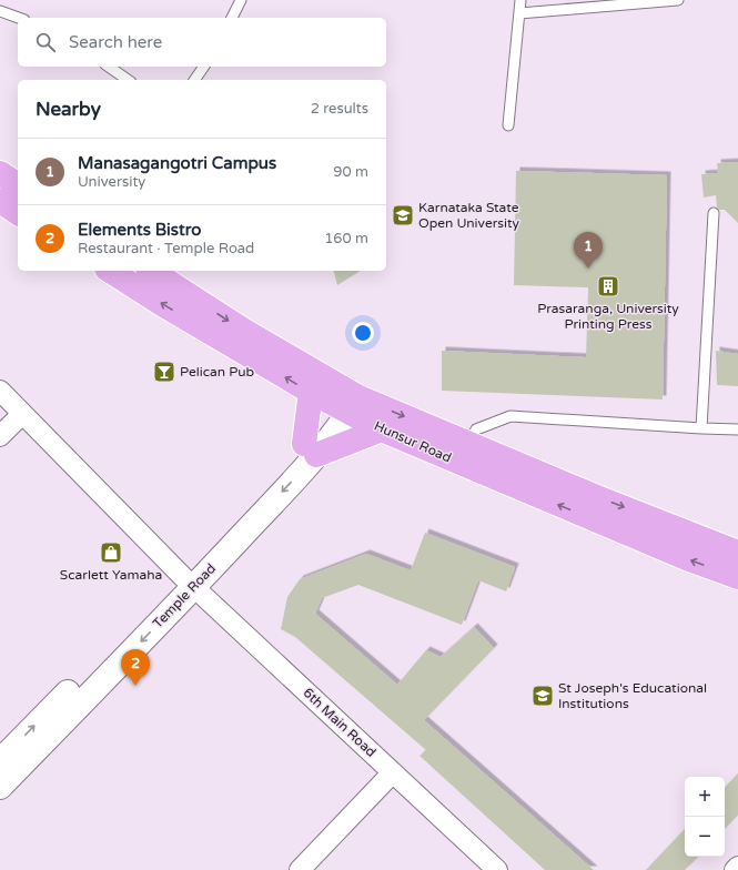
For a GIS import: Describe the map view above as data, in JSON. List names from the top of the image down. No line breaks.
{"streets":{"main road":["Hunsur Road"],"street":["Temple Road","6th Main Road"]},"crossings":[["Hunsur Road","Temple Road"],["Temple Road","6th Main Road"]],"places":{"school or university":["Karnataka State Open University","St Joseph's Educational Institutions"],"building":["Prasaranga, University Printing Press"],"bar":["Pelican Pub"],"shop":["Scarlett Yamaha"]},"page":{"search":"Search here","heading":["Nearby","2 results"],"list":[{"mark":"1","name":"Manasagangotri Campus","note":"University","value":"90 m"},{"mark":"2","name":"Elements Bistro","note":"Restaurant · Temple Road","value":"160 m"}],"pins":["1","2"],"map_buttons":["+","−"]}}
